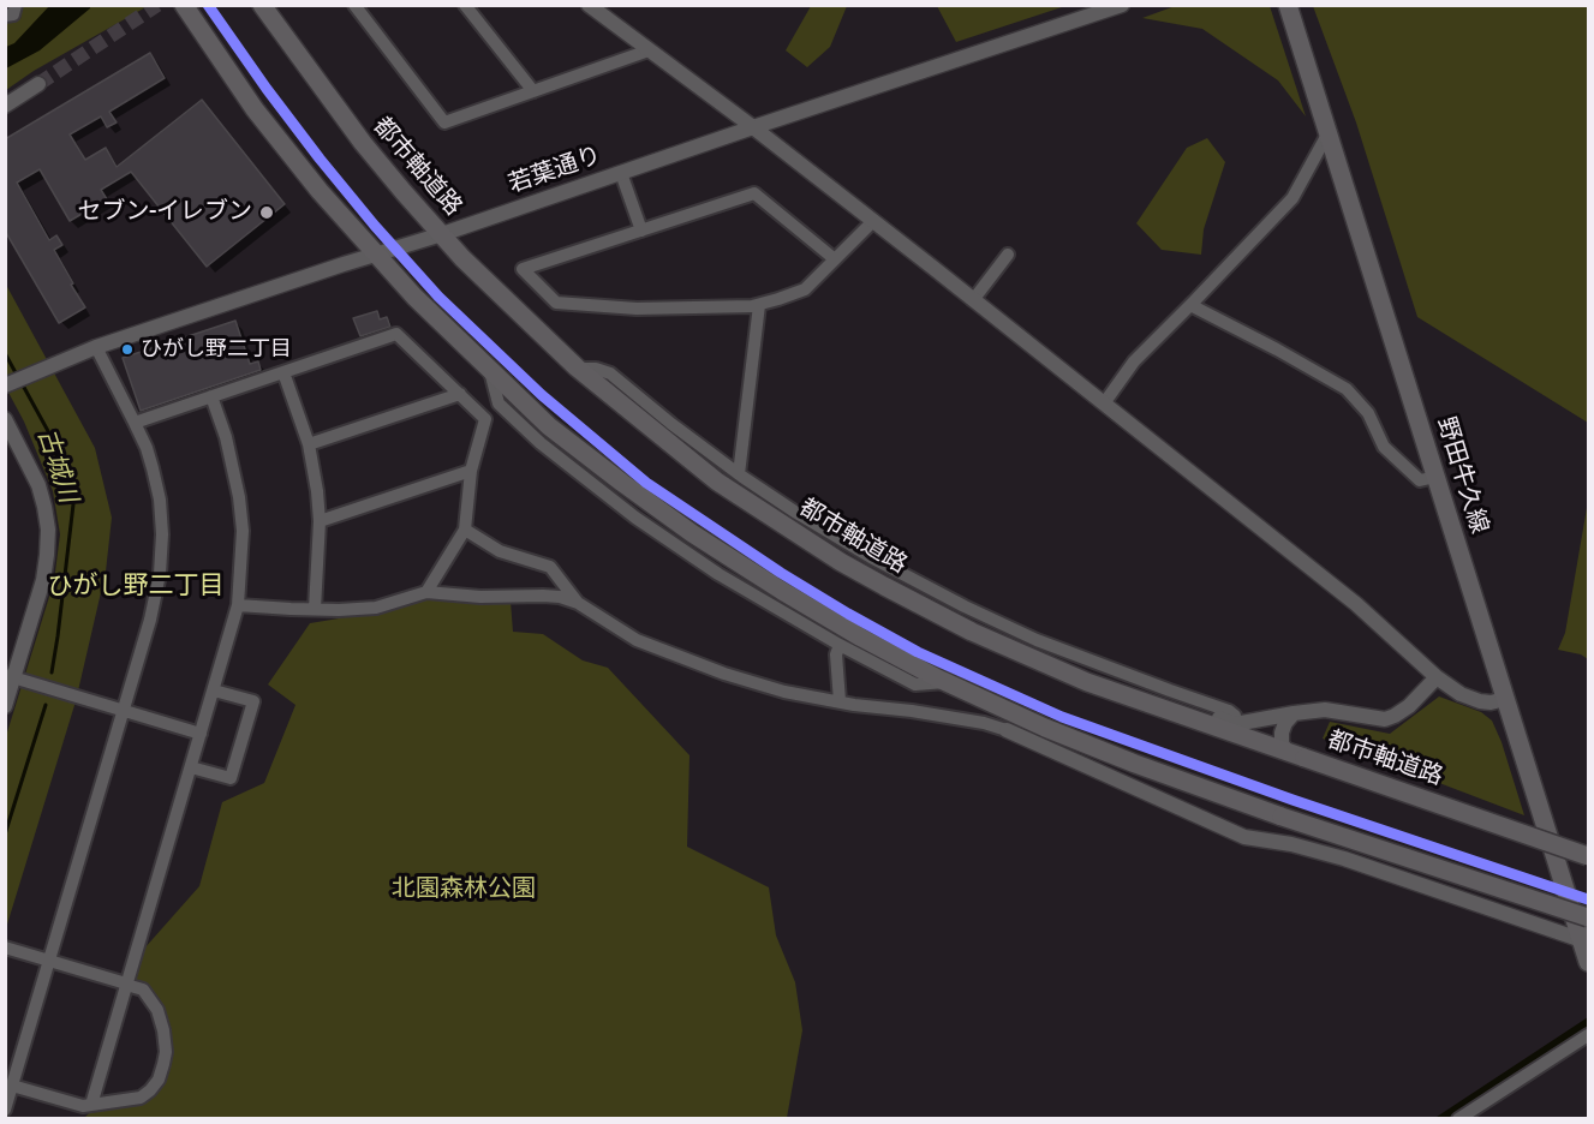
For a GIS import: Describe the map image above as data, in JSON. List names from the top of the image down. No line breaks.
{"streets":{"main road":["都市軸道路","野田牛久線"],"street":["若葉通り"]},"crossings":[["都市軸道路","若葉通り"]],"districts":["ひがし野二丁目"],"water":["古城川"],"parks":["北園森林公園"],"places":["セブン-イレブン","ひがし野二丁目"]}
